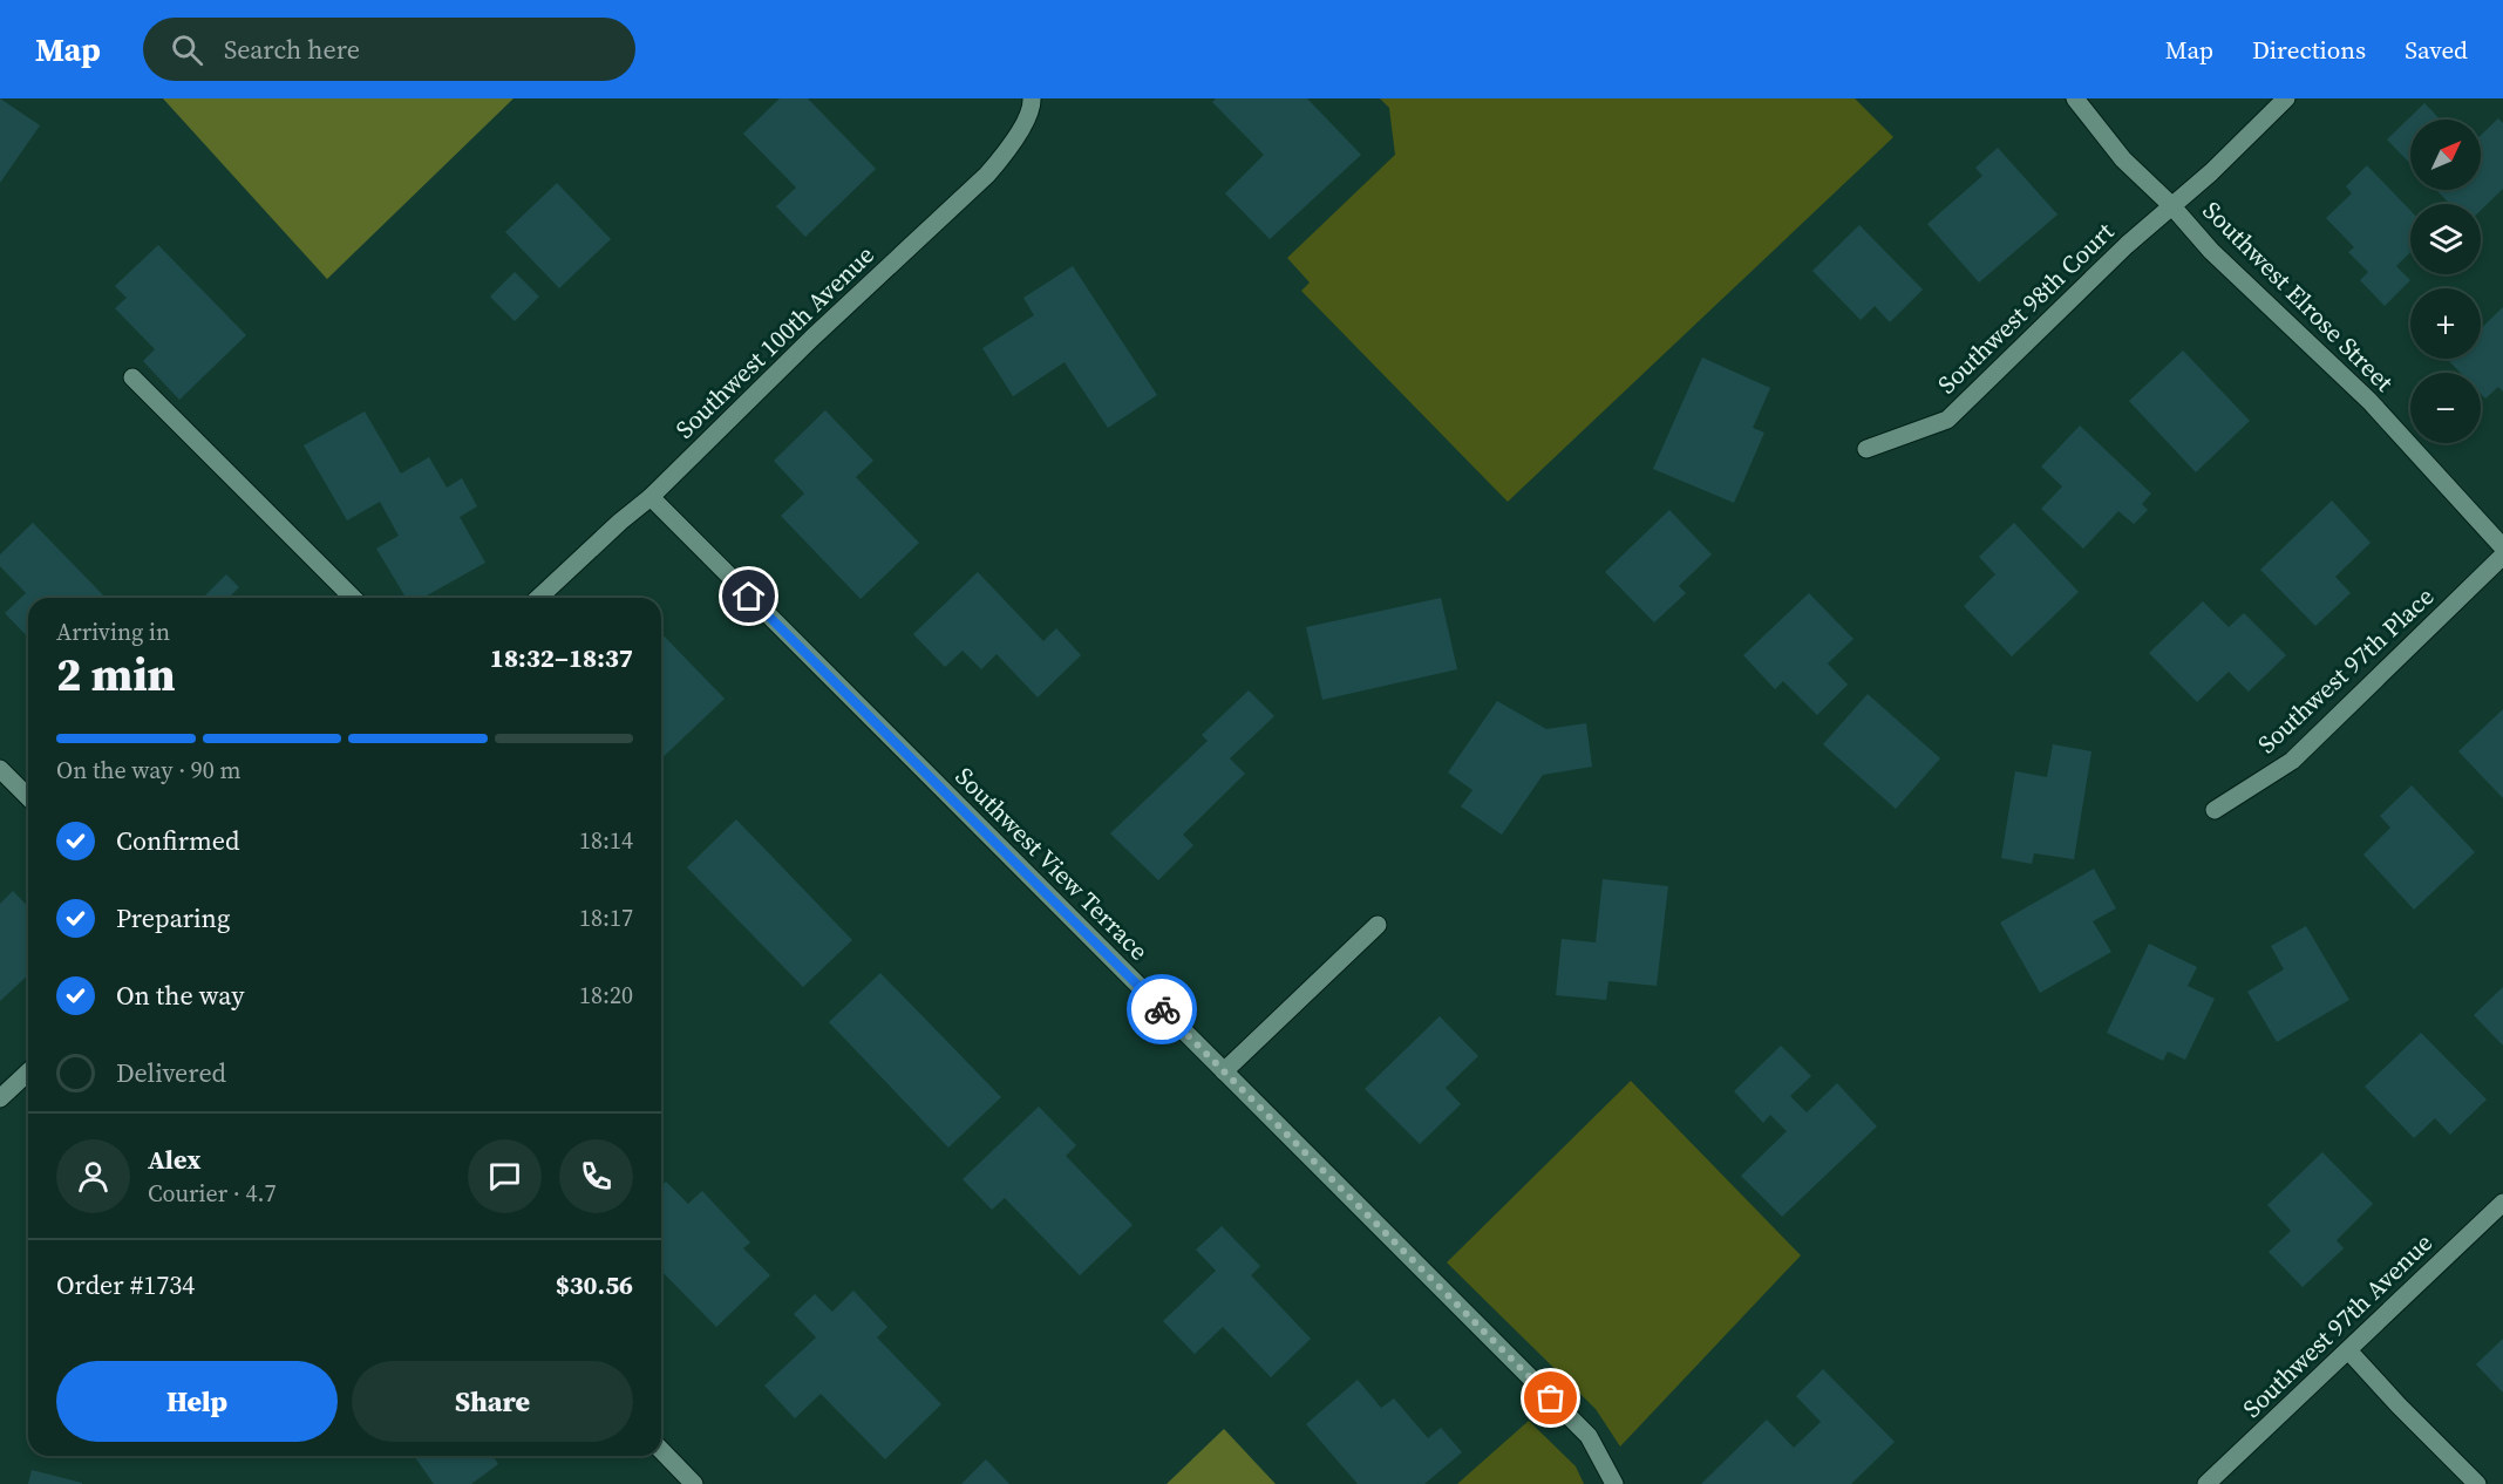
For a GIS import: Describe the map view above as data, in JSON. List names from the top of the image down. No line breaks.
{"streets":{"street":["Southwest Elrose Street","Southwest 98th Court","Southwest 100th Avenue","Southwest 97th Place","Southwest View Terrace","Southwest 97th Avenue"]},"crossings":[["Southwest Elrose Street","Southwest 98th Court"],["Southwest 100th Avenue","Southwest View Terrace"]],"north":"top right","page":{"header":"Map","search":"Search here","nav":["Map","Directions","Saved"],"map_buttons":["+","−"],"heading":["2 min","Arriving in","18:32–18:37"],"panel":["Alex","Courier · 4.7","Order #1734","$30.56"],"bar":"On the way · 90 m","list":[["Confirmed","18:14"],["Preparing","18:17"],["On the way","18:20"],"Delivered"],"buttons":["Help","Share"]}}
